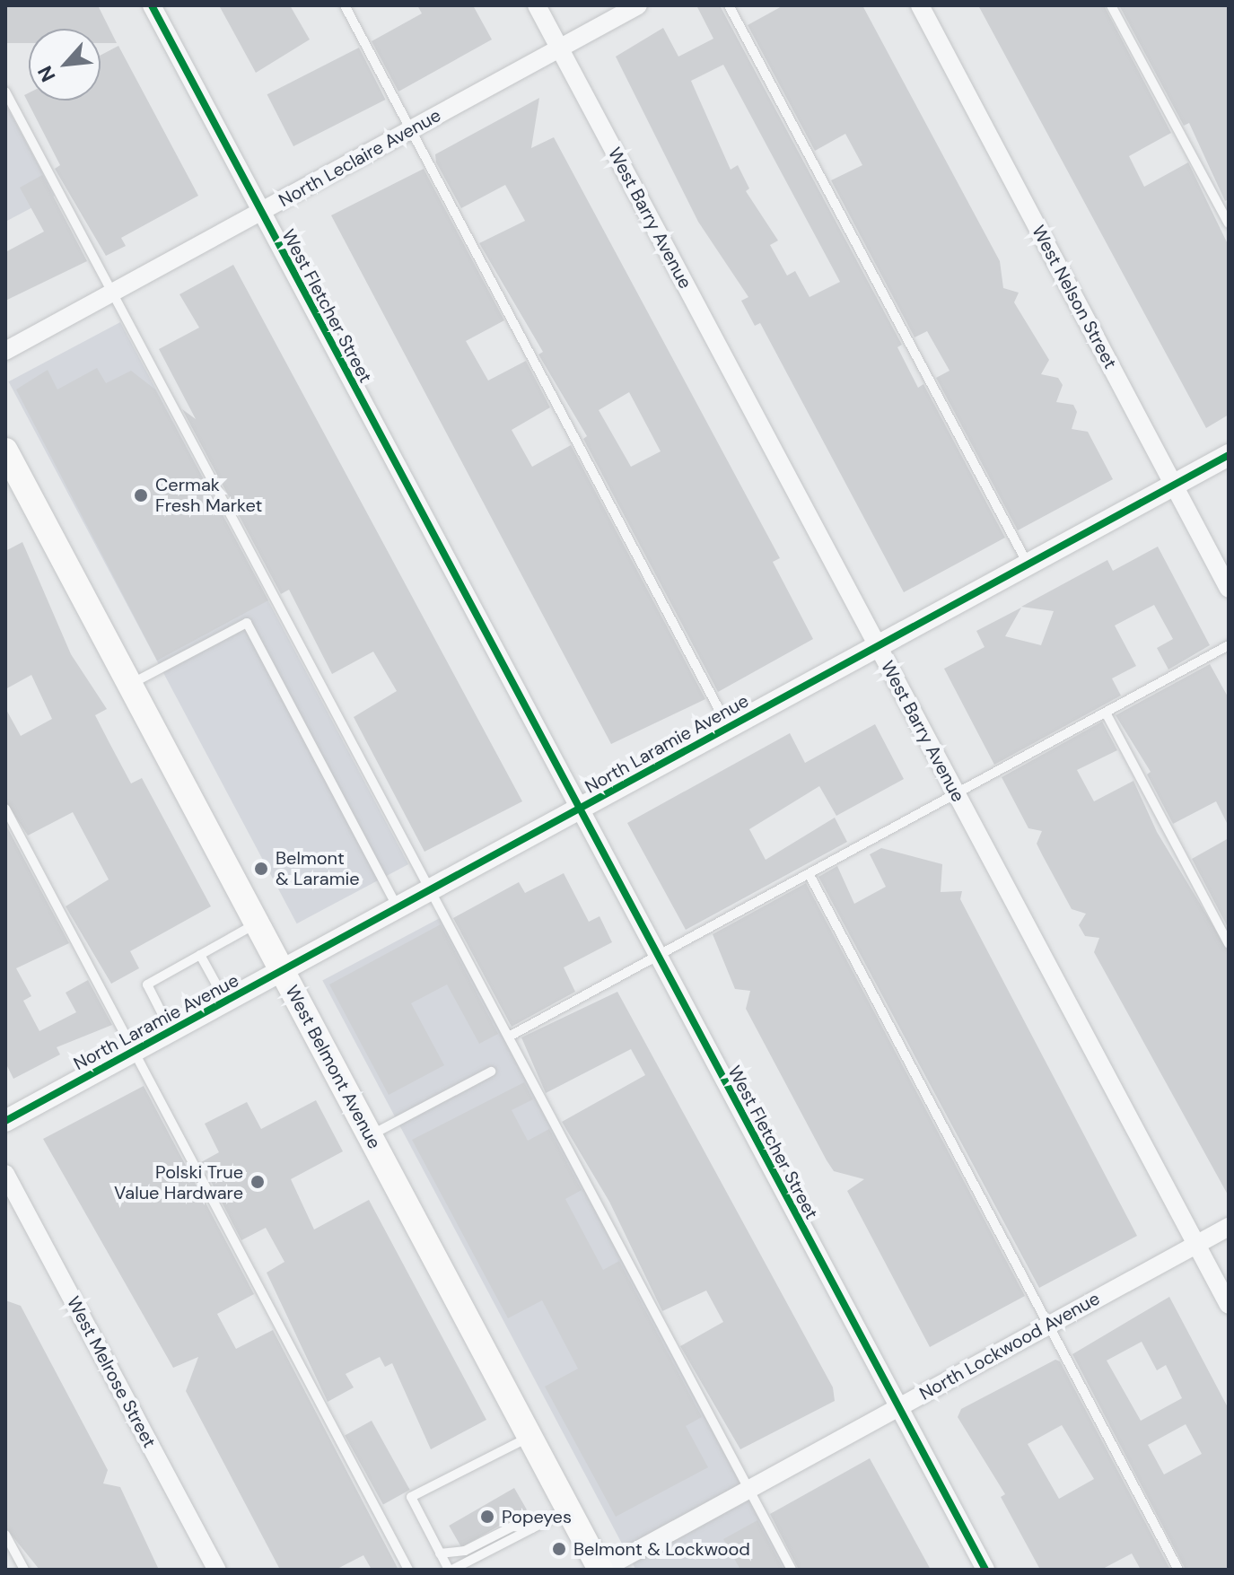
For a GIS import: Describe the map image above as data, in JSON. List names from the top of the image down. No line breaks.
{"streets":{"main road":["West Belmont Avenue"],"street":["North Leclaire Avenue","West Barry Avenue","West Nelson Street","West Fletcher Street","North Laramie Avenue","North Lockwood Avenue","West Melrose Street"]},"crossings":[["North Leclaire Avenue","West Barry Avenue"],["North Leclaire Avenue","West Fletcher Street"],["West Barry Avenue","North Laramie Avenue"],["West Barry Avenue","North Lockwood Avenue"],["West Nelson Street","North Laramie Avenue"],["West Fletcher Street","North Laramie Avenue"],["West Fletcher Street","North Lockwood Avenue"],["North Laramie Avenue","West Belmont Avenue"],["West Belmont Avenue","North Lockwood Avenue"]],"places":["Cermak Fresh Market","Belmont & Laramie","Polski True Value Hardware","Popeyes","Belmont & Lockwood"],"north":"bottom left"}
